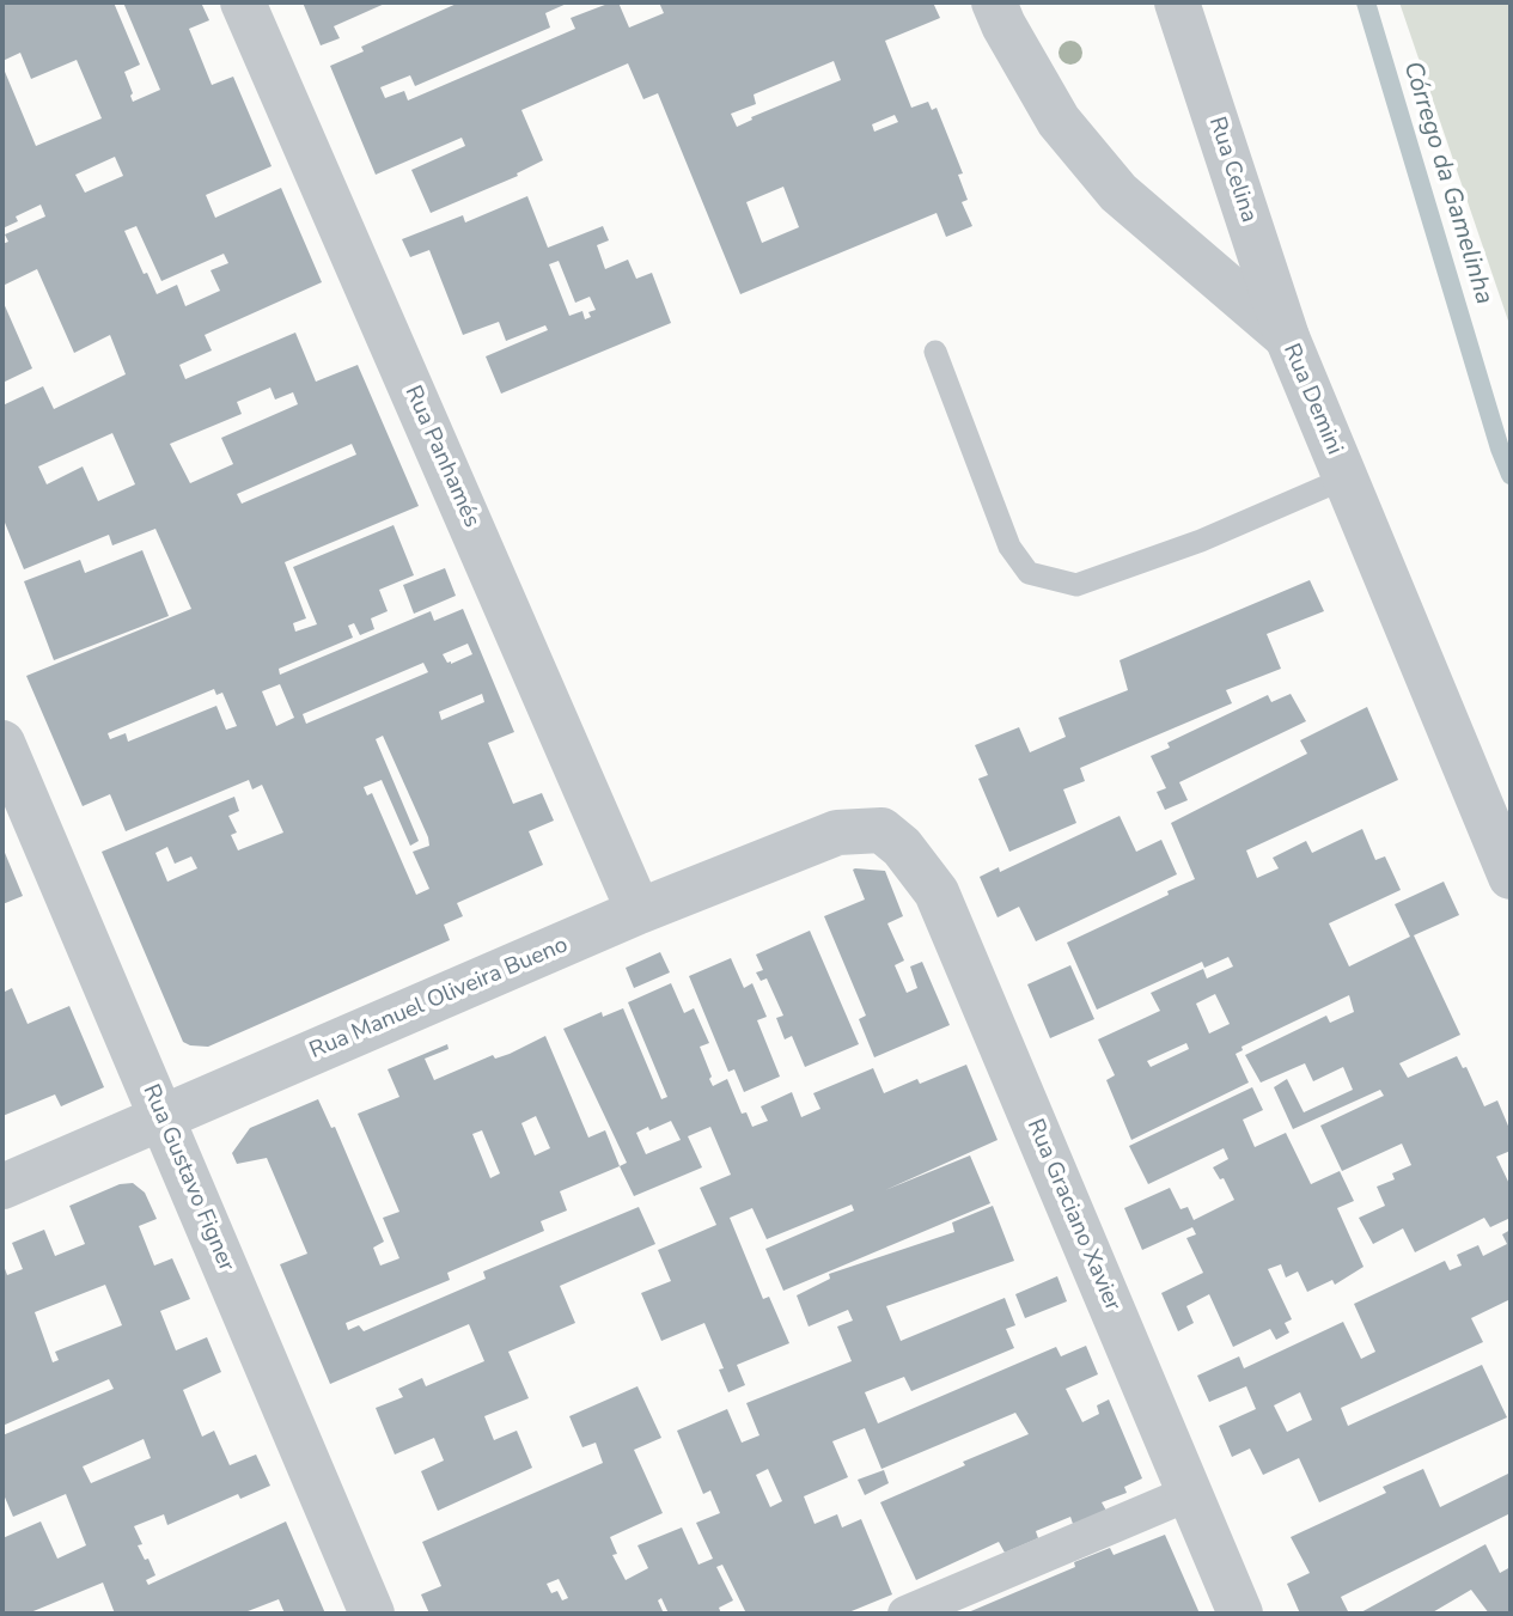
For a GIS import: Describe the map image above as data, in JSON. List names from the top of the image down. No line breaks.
{"streets":{"street":["Rua Celina","Rua Demini","Rua Panhamés","Rua Manuel Oliveira Bueno","Rua Gustavo Figner","Rua Graciano Xavier"]},"crossings":[["Rua Celina","Rua Demini"],["Rua Panhamés","Rua Manuel Oliveira Bueno"],["Rua Manuel Oliveira Bueno","Rua Gustavo Figner"],["Rua Manuel Oliveira Bueno","Rua Graciano Xavier"]],"water":["Córrego da Gamelinha"]}
